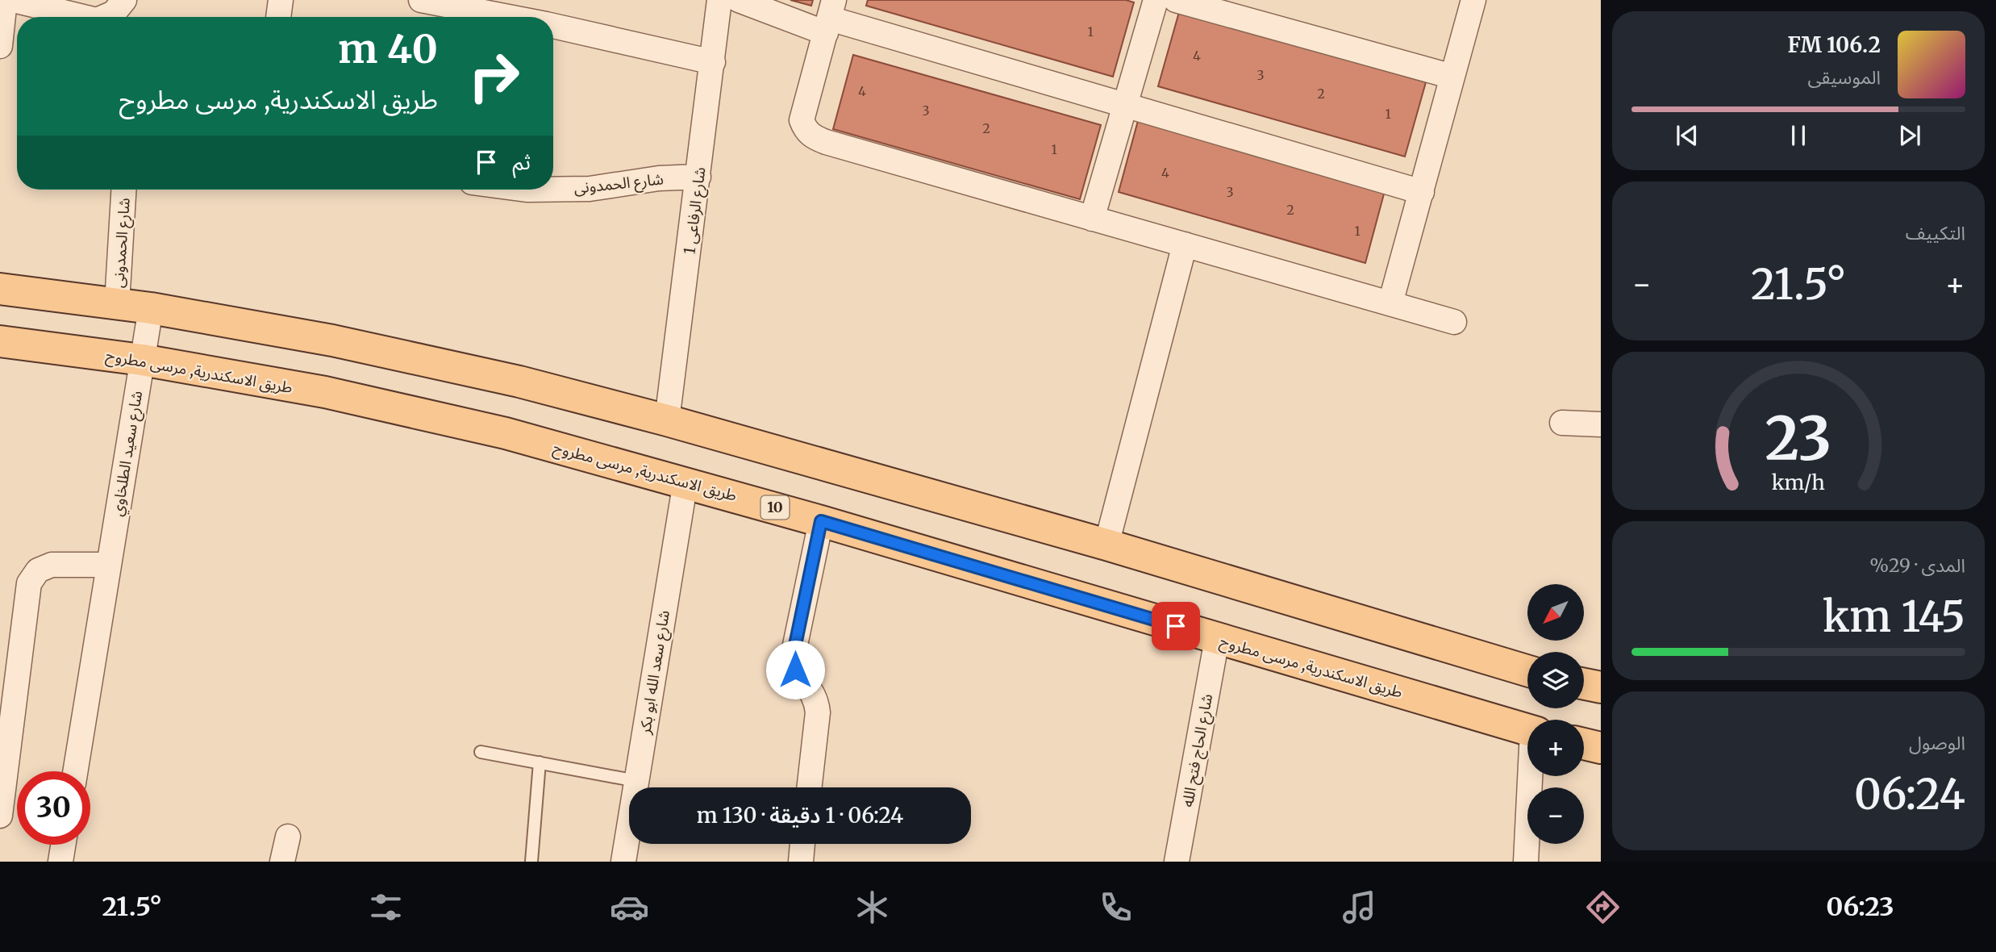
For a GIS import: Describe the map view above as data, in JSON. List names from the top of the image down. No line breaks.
{"streets":{"main road":["طريق الاسكندرية, مرسى مطروح","10"],"street":["شارع الحمدونى","شارع الرفاعى 1","شارع سعيد الطلخاوي","شارع سعد الله ابو بكر","شارع الحاج فتح الله"]},"crossings":[["شارع الحمدونى","شارع الرفاعى 1"],["طريق الاسكندرية, مرسى مطروح","شارع سعيد الطلخاوي"],["طريق الاسكندرية, مرسى مطروح","شارع سعد الله ابو بكر"],["طريق الاسكندرية, مرسى مطروح","شارع الحاج فتح الله"]],"house_numbers":["1","4","3","4","2","3","1","2","1","4","3","2","1"],"north":"bottom left","page":{"turn":["40 m","طريق الاسكندرية, مرسى مطروح"],"song":["106.2 FM","الموسيقى"],"then":"ثم","tile":["التكييف",["المدى · 29%","145 km"],["الوصول","06:24"]],"heat":["−","21.5°","+"],"map_buttons":["+","−"],"limit":"30","trip":"06:24 · 1 دقيقة · 130 m","tabs":["06:23","21.5°"],"gauge":["23","km/h"]}}
